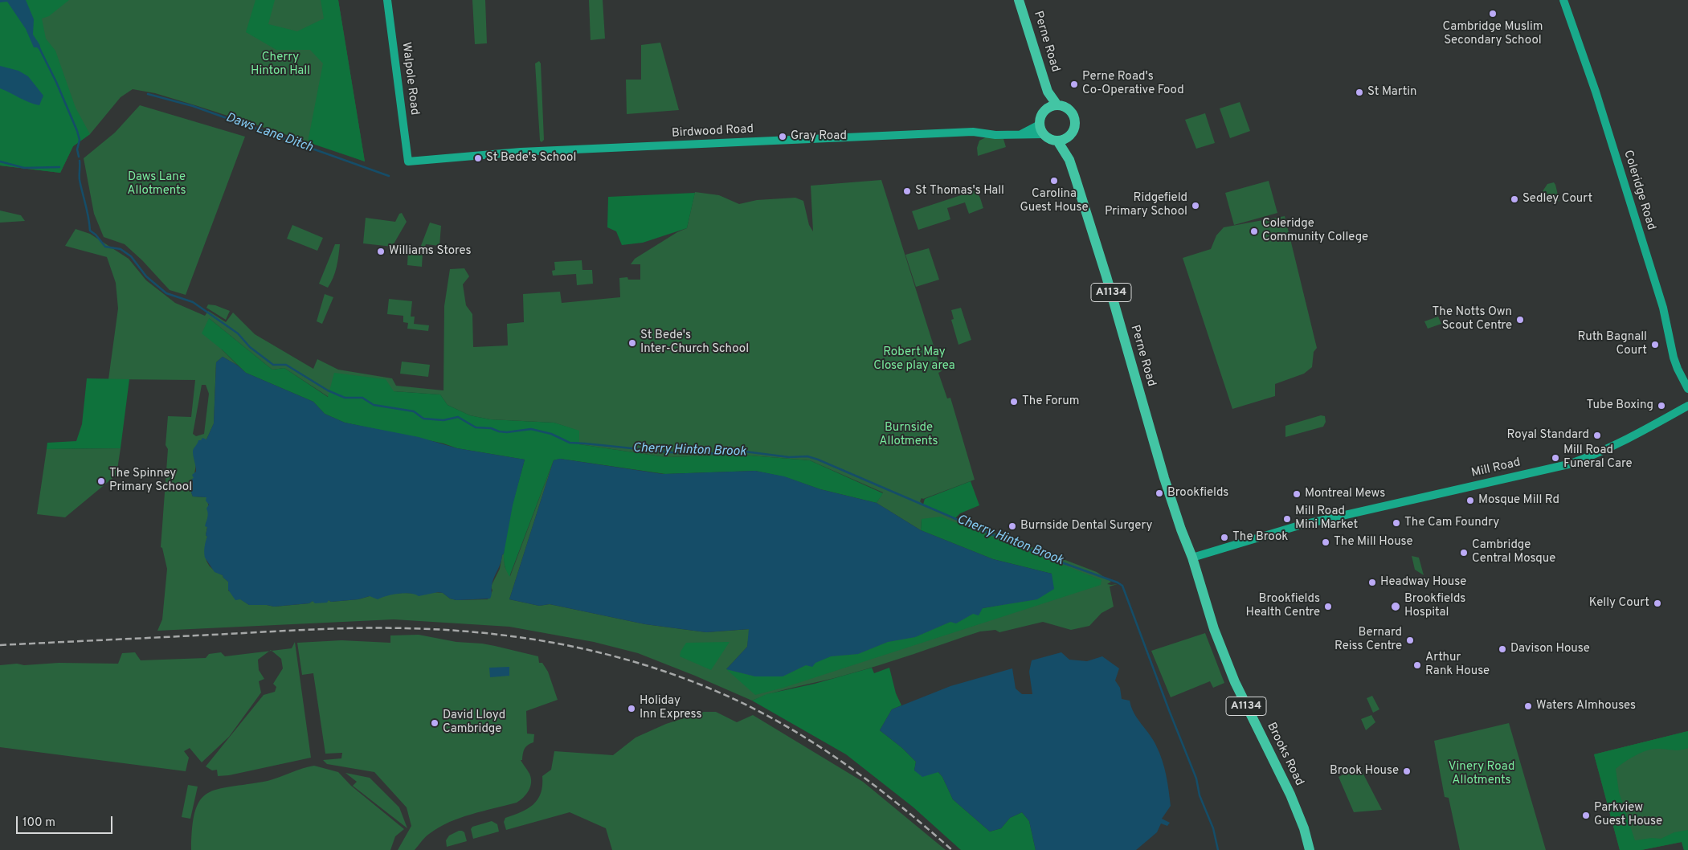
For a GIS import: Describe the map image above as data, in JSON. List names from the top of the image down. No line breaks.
{"streets":{"main road":["Perne Road","A1134","Brooks Road"],"street":["Walpole Road","Birdwood Road","Coleridge Road","Mill Road"]},"crossings":[["Perne Road","Birdwood Road"],["Perne Road","Mill Road"],["Perne Road","Brooks Road"],["Walpole Road","Birdwood Road"],["Mill Road","Brooks Road"]],"water":["Daws Lane Ditch","Cherry Hinton Brook"],"parks":["Cherry Hinton Hall","Daws Lane Allotments","Robert May Close play area","Burnside Allotments","Vinery Road Allotments"],"places":["Cambridge Muslim Secondary School","Perne Road's Co-Operative Food","St Martin","Gray Road","St Bede's School","Carolina Guest House","St Thomas's Hall","Sedley Court","Ridgefield Primary School","Coleridge Community College","Williams Stores","The Notts Own Scout Centre","St Bede's Inter-Church School","Ruth Bagnall Court","The Forum","Tube Boxing","Royal Standard","Mill Road Funeral Care","The Spinney Primary School","Brookfields","Montreal Mews","Mosque Mill Rd","Mill Road Mini Market","The Cam Foundry","Burnside Dental Surgery","The Brook","The Mill House","Cambridge Central Mosque","Headway House","Kelly Court","Brookfields Health Centre","Brookfields Hospital","Bernard Reiss Centre","Davison House","Arthur Rank House","Waters Almhouses","Holiday Inn Express","David Lloyd Cambridge","Brook House","Parkview Guest House"],"scale_bar":"100 m"}
